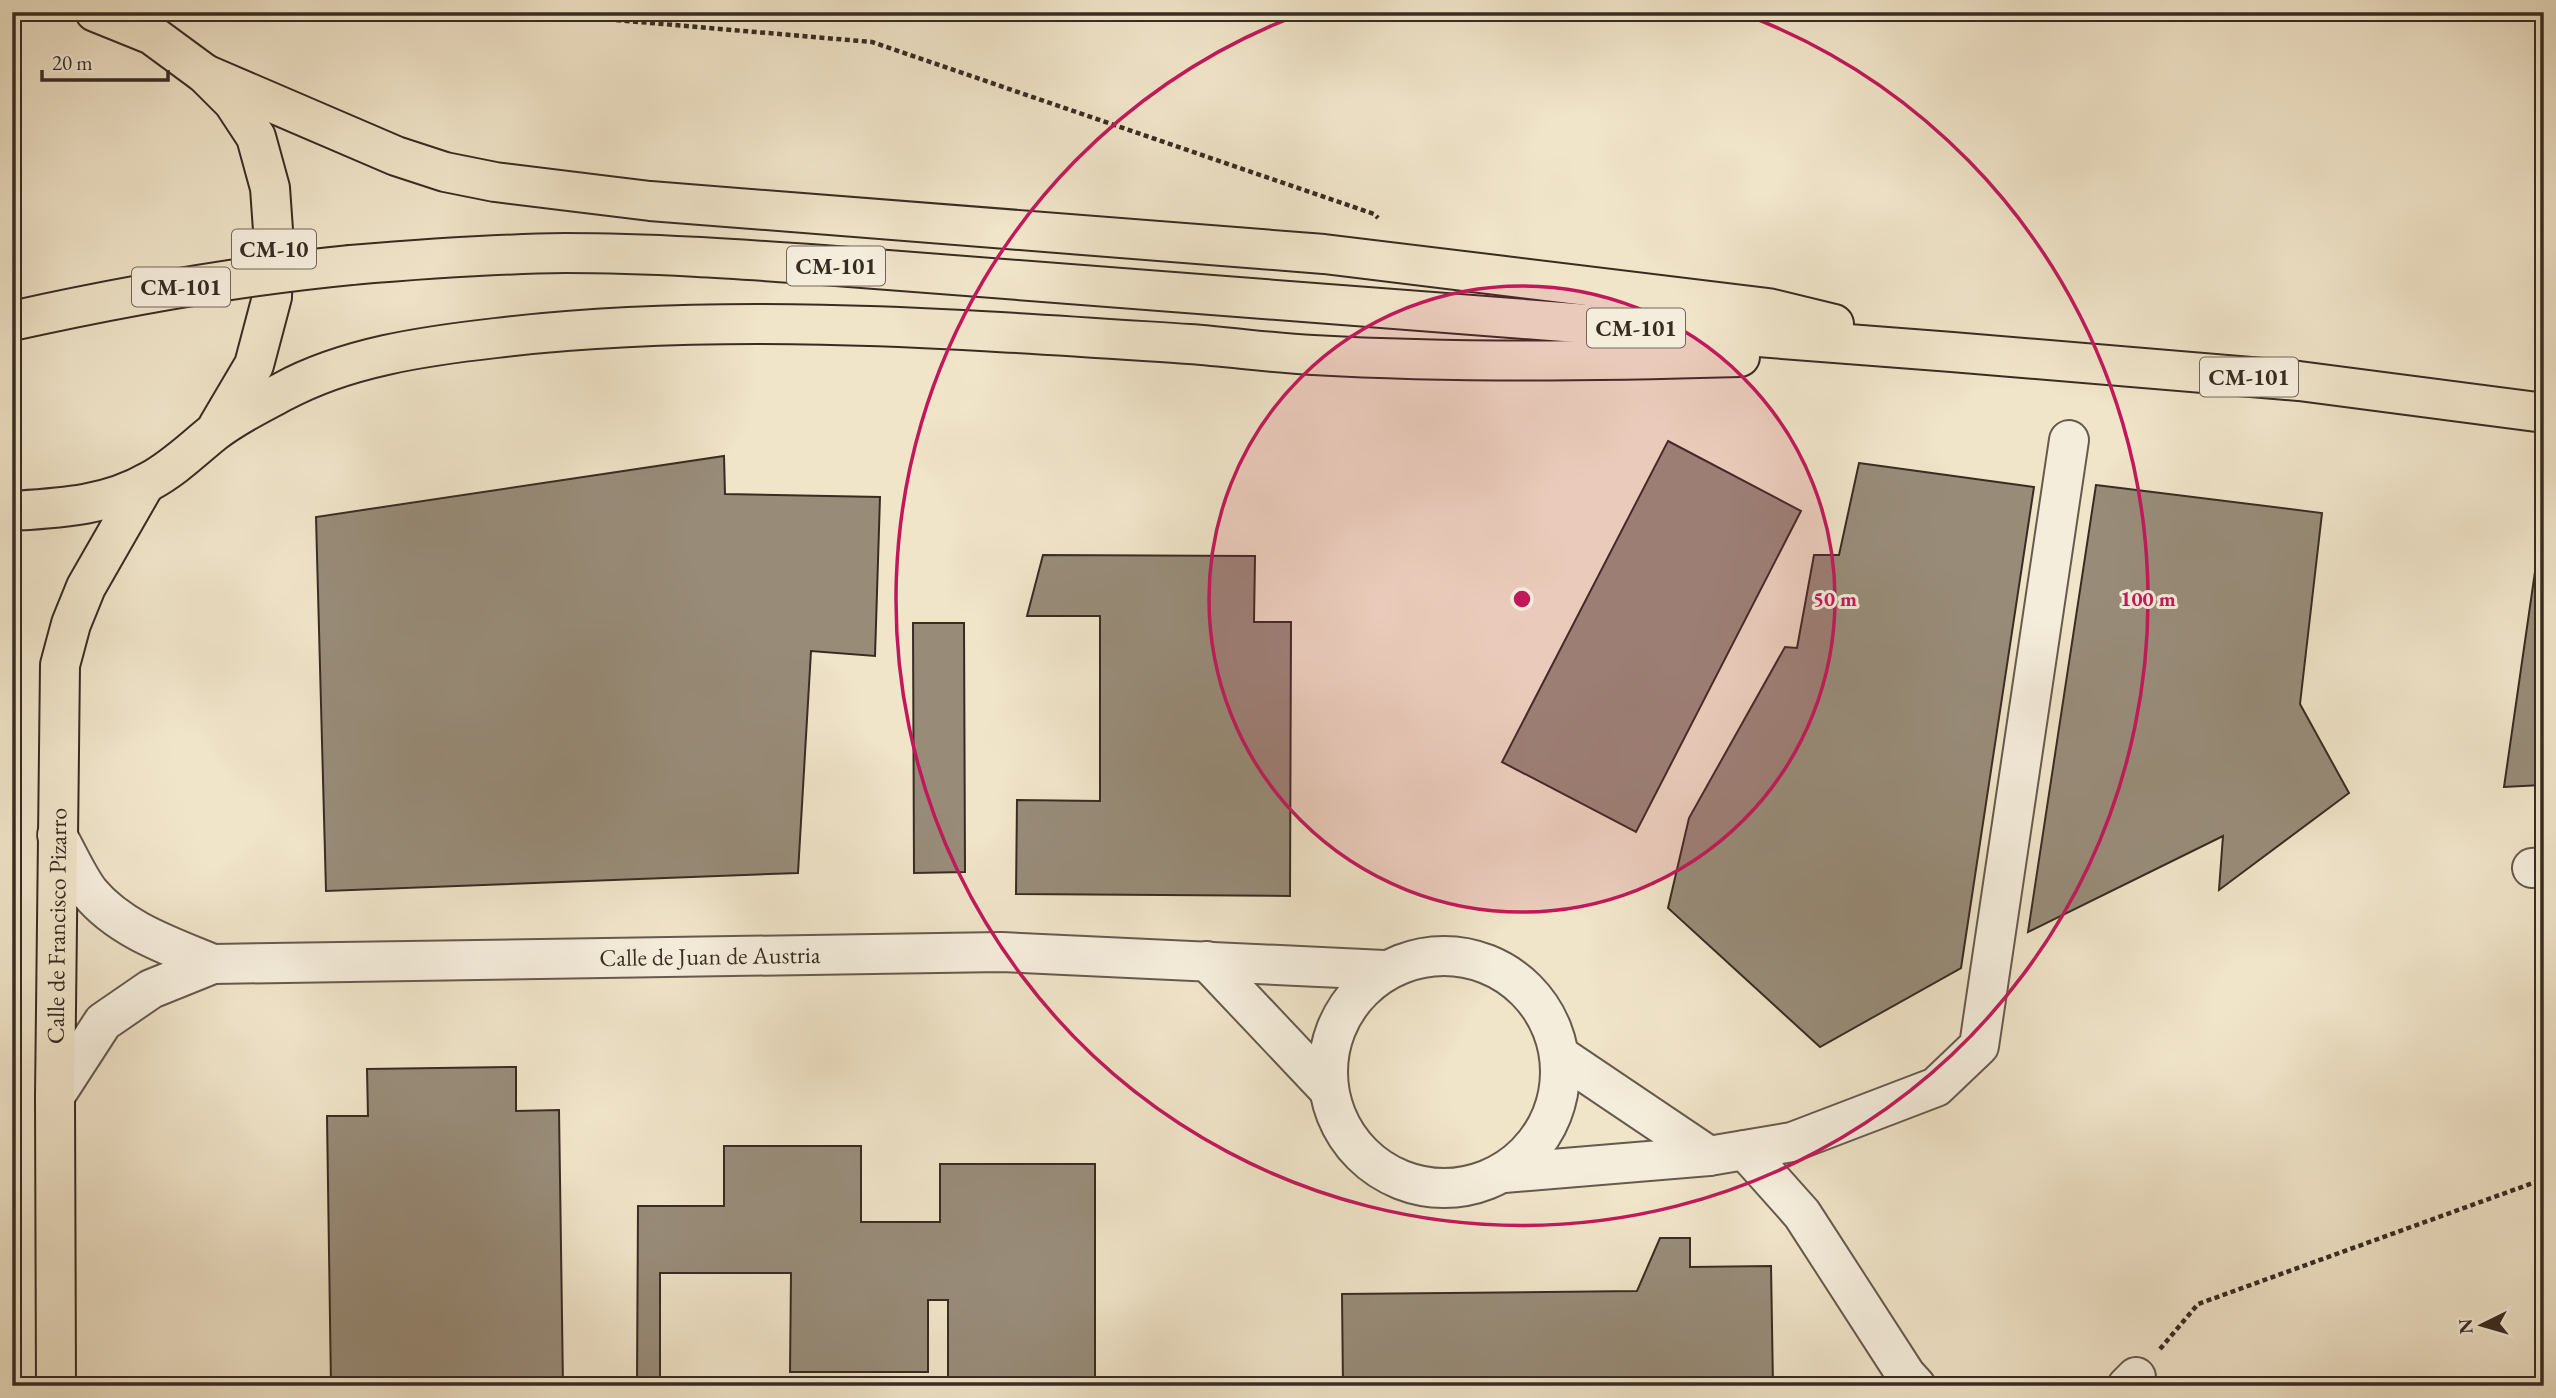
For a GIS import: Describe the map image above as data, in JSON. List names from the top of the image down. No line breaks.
{"streets":{"main road":["CM-10","CM-101","Calle de Francisco Pizarro"],"street":["Calle de Juan de Austria"]},"crossings":[["CM-10","Calle de Francisco Pizarro"]],"scale_bar":"20 m","north":"left","rings":["50 m","100 m"]}
